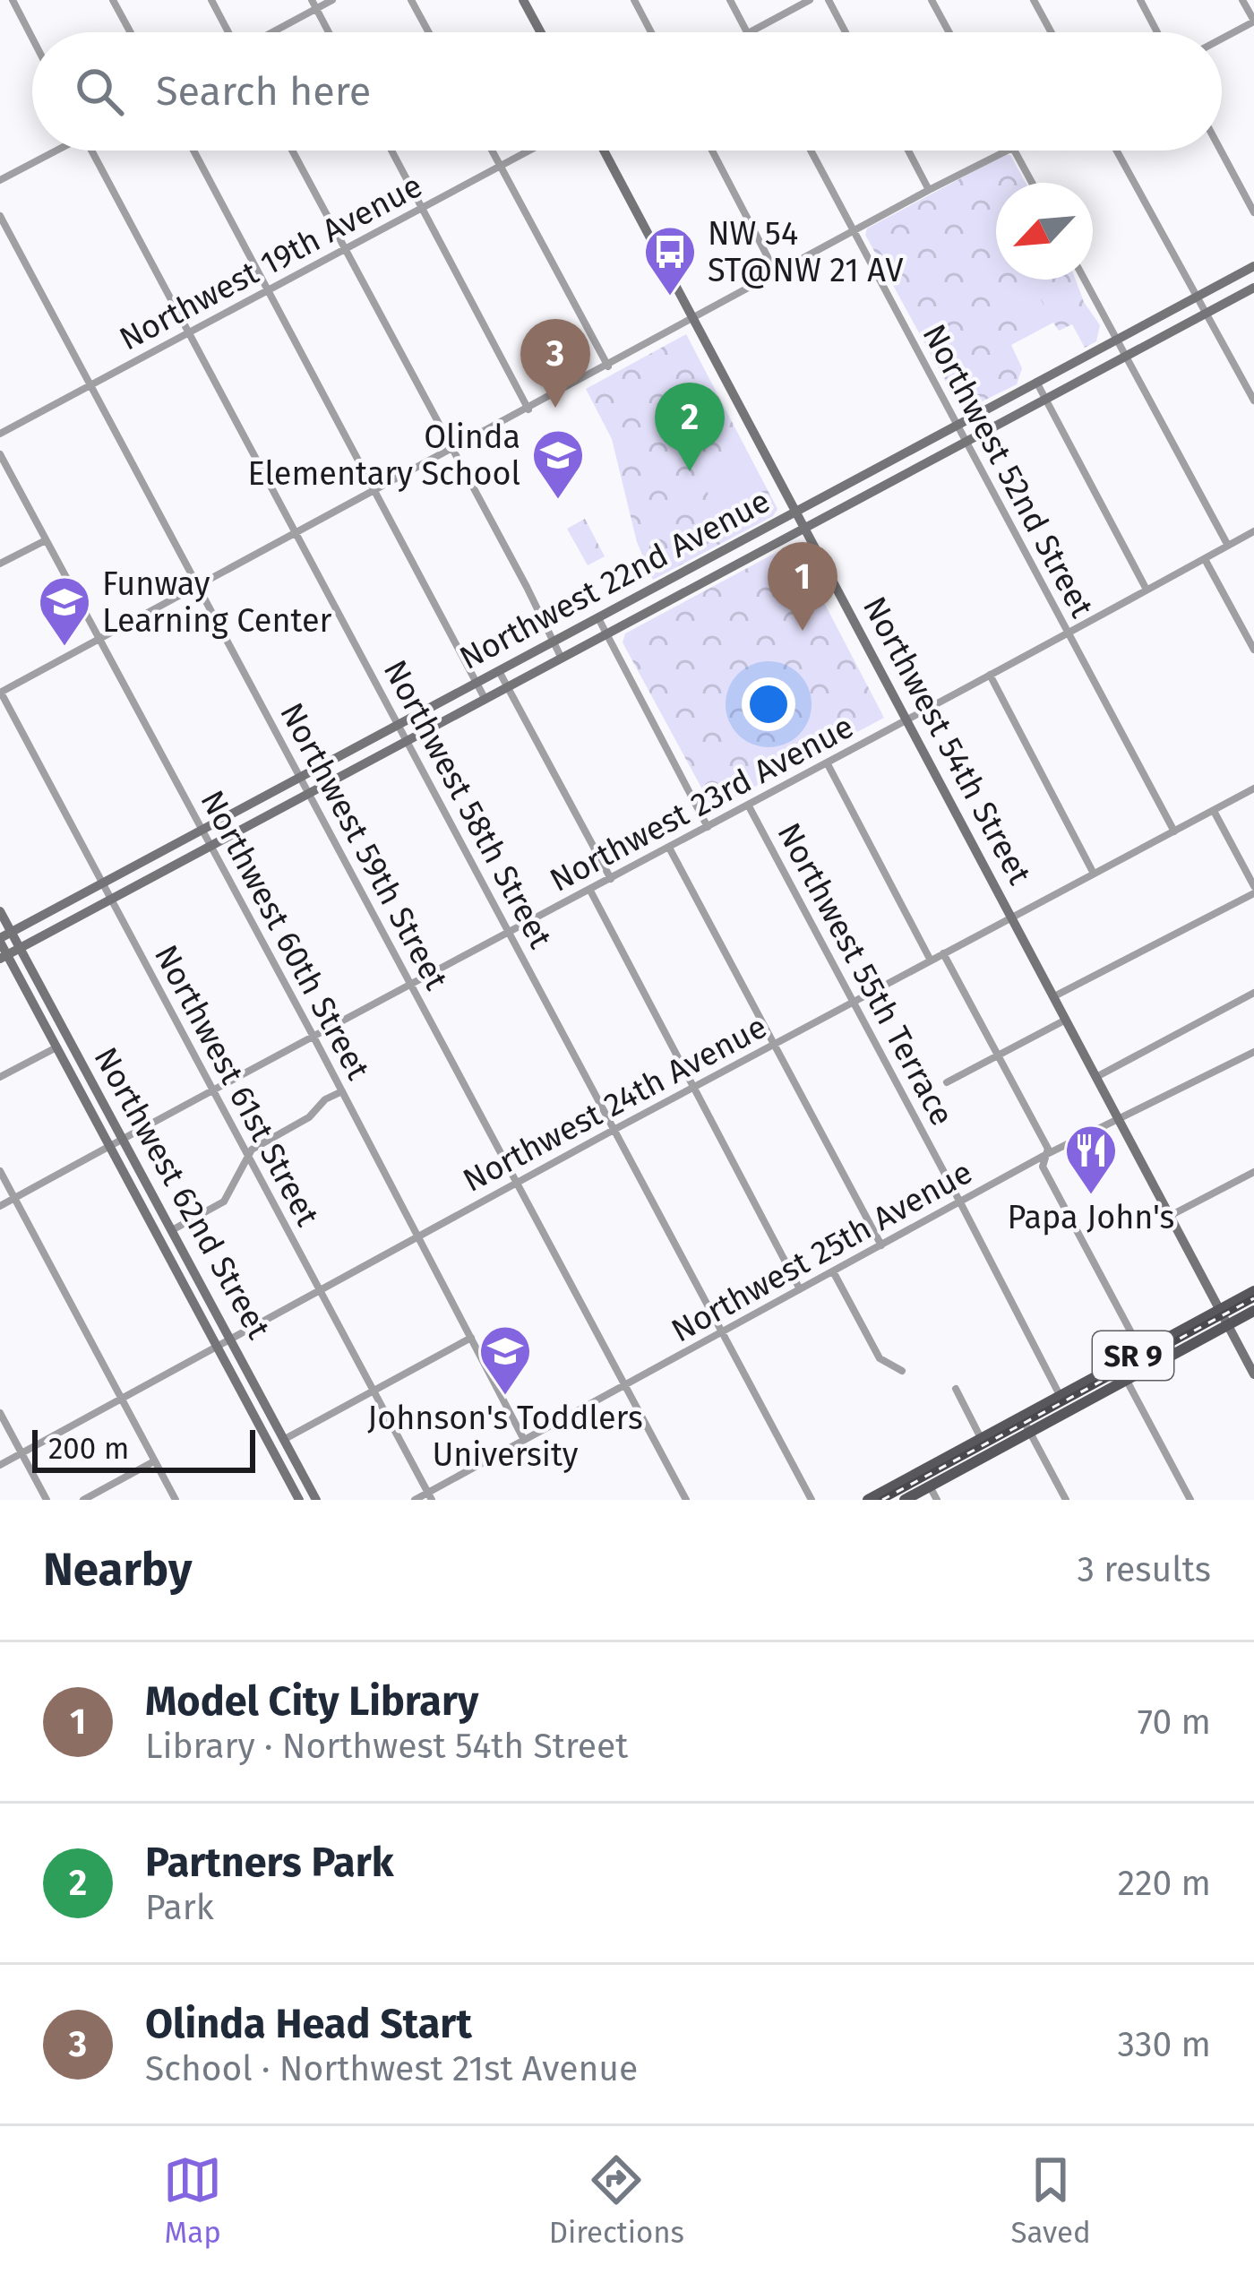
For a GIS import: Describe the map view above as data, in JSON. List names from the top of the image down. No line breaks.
{"streets":{"main road":["Northwest 22nd Avenue","Northwest 54th Street","Northwest 62nd Street","SR 9"],"street":["Northwest 19th Avenue","Northwest 52nd Street","Northwest 23rd Avenue","Northwest 58th Street","Northwest 59th Street","Northwest 60th Street","Northwest 55th Terrace","Northwest 61st Street","Northwest 24th Avenue","Northwest 25th Avenue"]},"crossings":[["Northwest 19th Avenue","Northwest 58th Street"],["Northwest 19th Avenue","Northwest 59th Street"],["Northwest 52nd Street","Northwest 22nd Avenue"],["Northwest 52nd Street","Northwest 23rd Avenue"],["Northwest 52nd Street","Northwest 24th Avenue"],["Northwest 22nd Avenue","Northwest 54th Street"],["Northwest 22nd Avenue","Northwest 58th Street"],["Northwest 22nd Avenue","Northwest 59th Street"],["Northwest 22nd Avenue","Northwest 60th Street"],["Northwest 22nd Avenue","Northwest 61st Street"],["Northwest 22nd Avenue","Northwest 62nd Street"],["Northwest 54th Street","Northwest 23rd Avenue"],["Northwest 54th Street","Northwest 24th Avenue"],["Northwest 54th Street","Northwest 25th Avenue"],["Northwest 54th Street","SR 9"],["Northwest 23rd Avenue","Northwest 58th Street"],["Northwest 23rd Avenue","Northwest 59th Street"],["Northwest 23rd Avenue","Northwest 60th Street"],["Northwest 23rd Avenue","Northwest 55th Terrace"],["Northwest 23rd Avenue","Northwest 61st Street"],["Northwest 23rd Avenue","Northwest 62nd Street"],["Northwest 58th Street","Northwest 24th Avenue"],["Northwest 58th Street","Northwest 25th Avenue"],["Northwest 59th Street","Northwest 24th Avenue"],["Northwest 59th Street","Northwest 25th Avenue"],["Northwest 60th Street","Northwest 24th Avenue"],["Northwest 60th Street","Northwest 25th Avenue"],["Northwest 55th Terrace","Northwest 24th Avenue"],["Northwest 55th Terrace","Northwest 25th Avenue"],["Northwest 55th Terrace","SR 9"],["Northwest 61st Street","Northwest 24th Avenue"],["Northwest 61st Street","Northwest 25th Avenue"],["Northwest 24th Avenue","Northwest 62nd Street"]],"places":{"bus stop":["NW 54 ST@NW 21 AV"],"school or university":["Olinda Elementary School","Funway Learning Center","Johnson's Toddlers University"],"restaurant":["Papa John's"]},"scale_bar":"200 m","north":"bottom left","page":{"search":"Search here","pins":["3","2","1"],"scale":"200 m","heading":["Nearby","3 results"],"list":[{"mark":"1","name":"Model City Library","note":"Library · Northwest 54th Street","value":"70 m"},{"mark":"2","name":"Partners Park","note":"Park","value":"220 m"},{"mark":"3","name":"Olinda Head Start","note":"School · Northwest 21st Avenue","value":"330 m"}],"nav":["Map","Directions","Saved"]}}
